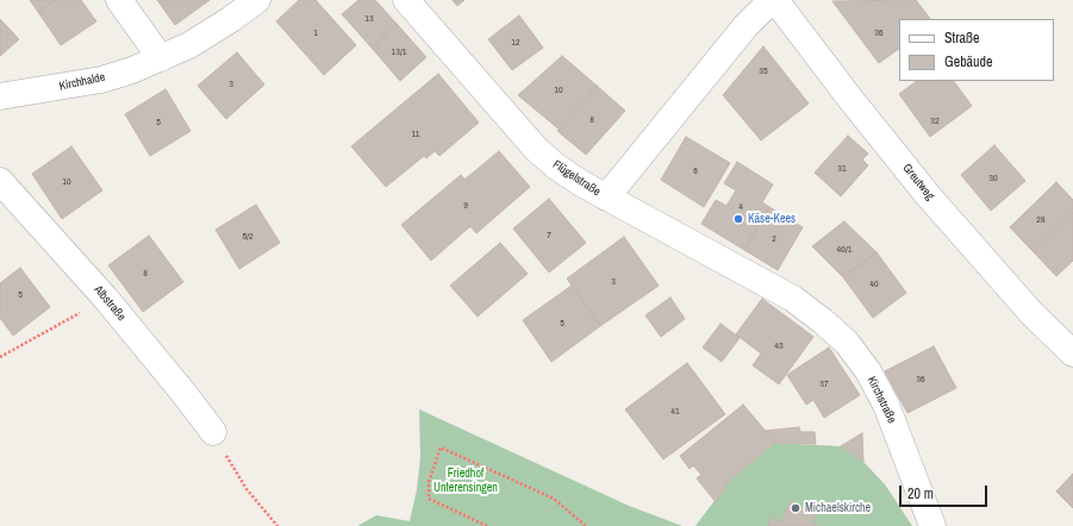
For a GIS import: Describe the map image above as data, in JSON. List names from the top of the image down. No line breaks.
{"streets":{"street":["Kirchhalde","Flügelstraße","Greutweg","Albstraße","Kirchstraße"]},"crossings":[["Flügelstraße","Kirchstraße"]],"parks":["Friedhof Unterensingen"],"places":["Käse-Kees","Michaelskirche"],"house_numbers":["13","1","36","12","13/1","35","3","10","8","32","5","11","31","6","30","10","9","4","28","7","5/2","2","40/1","8","3","40","5","5","43","36","37","41"],"legend":["Straße","Gebäude"],"scale_bar":"20 m"}
